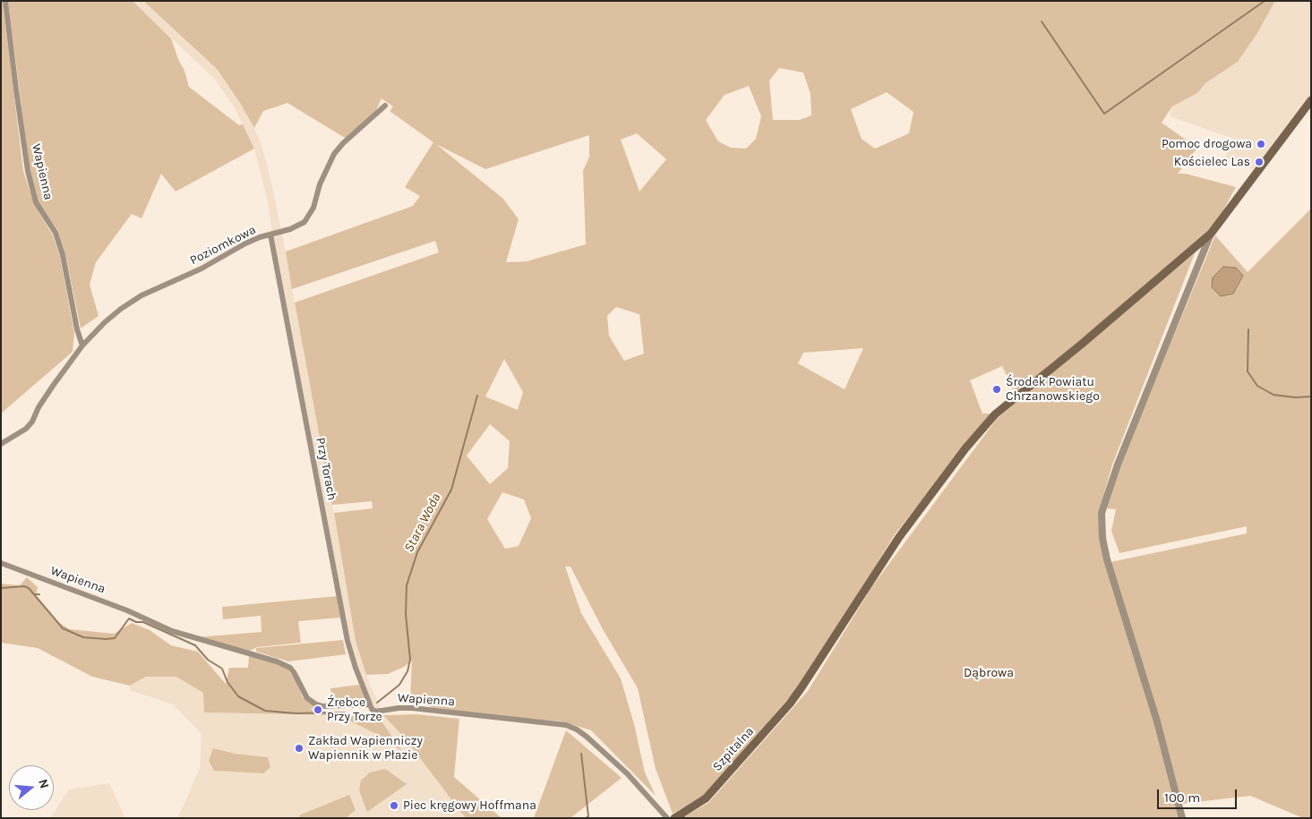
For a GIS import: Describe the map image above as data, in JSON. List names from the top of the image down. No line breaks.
{"streets":{"main road":["Szpitalna"],"street":["Wapienna","Poziomkowa","Przy Torach"]},"crossings":[["Wapienna","Poziomkowa"],["Wapienna","Przy Torach"],["Poziomkowa","Przy Torach"]],"water":["Stara Woda"],"parks":["Dąbrowa"],"places":["Pomoc drogowa","Kościelec Las","Środek Powiatu Chrzanowskiego","Źrebce Przy Torze","Zakład Wapienniczy Wapiennik w Płazie","Piec kręgowy Hoffmana"],"scale_bar":"100 m","north":"right"}
